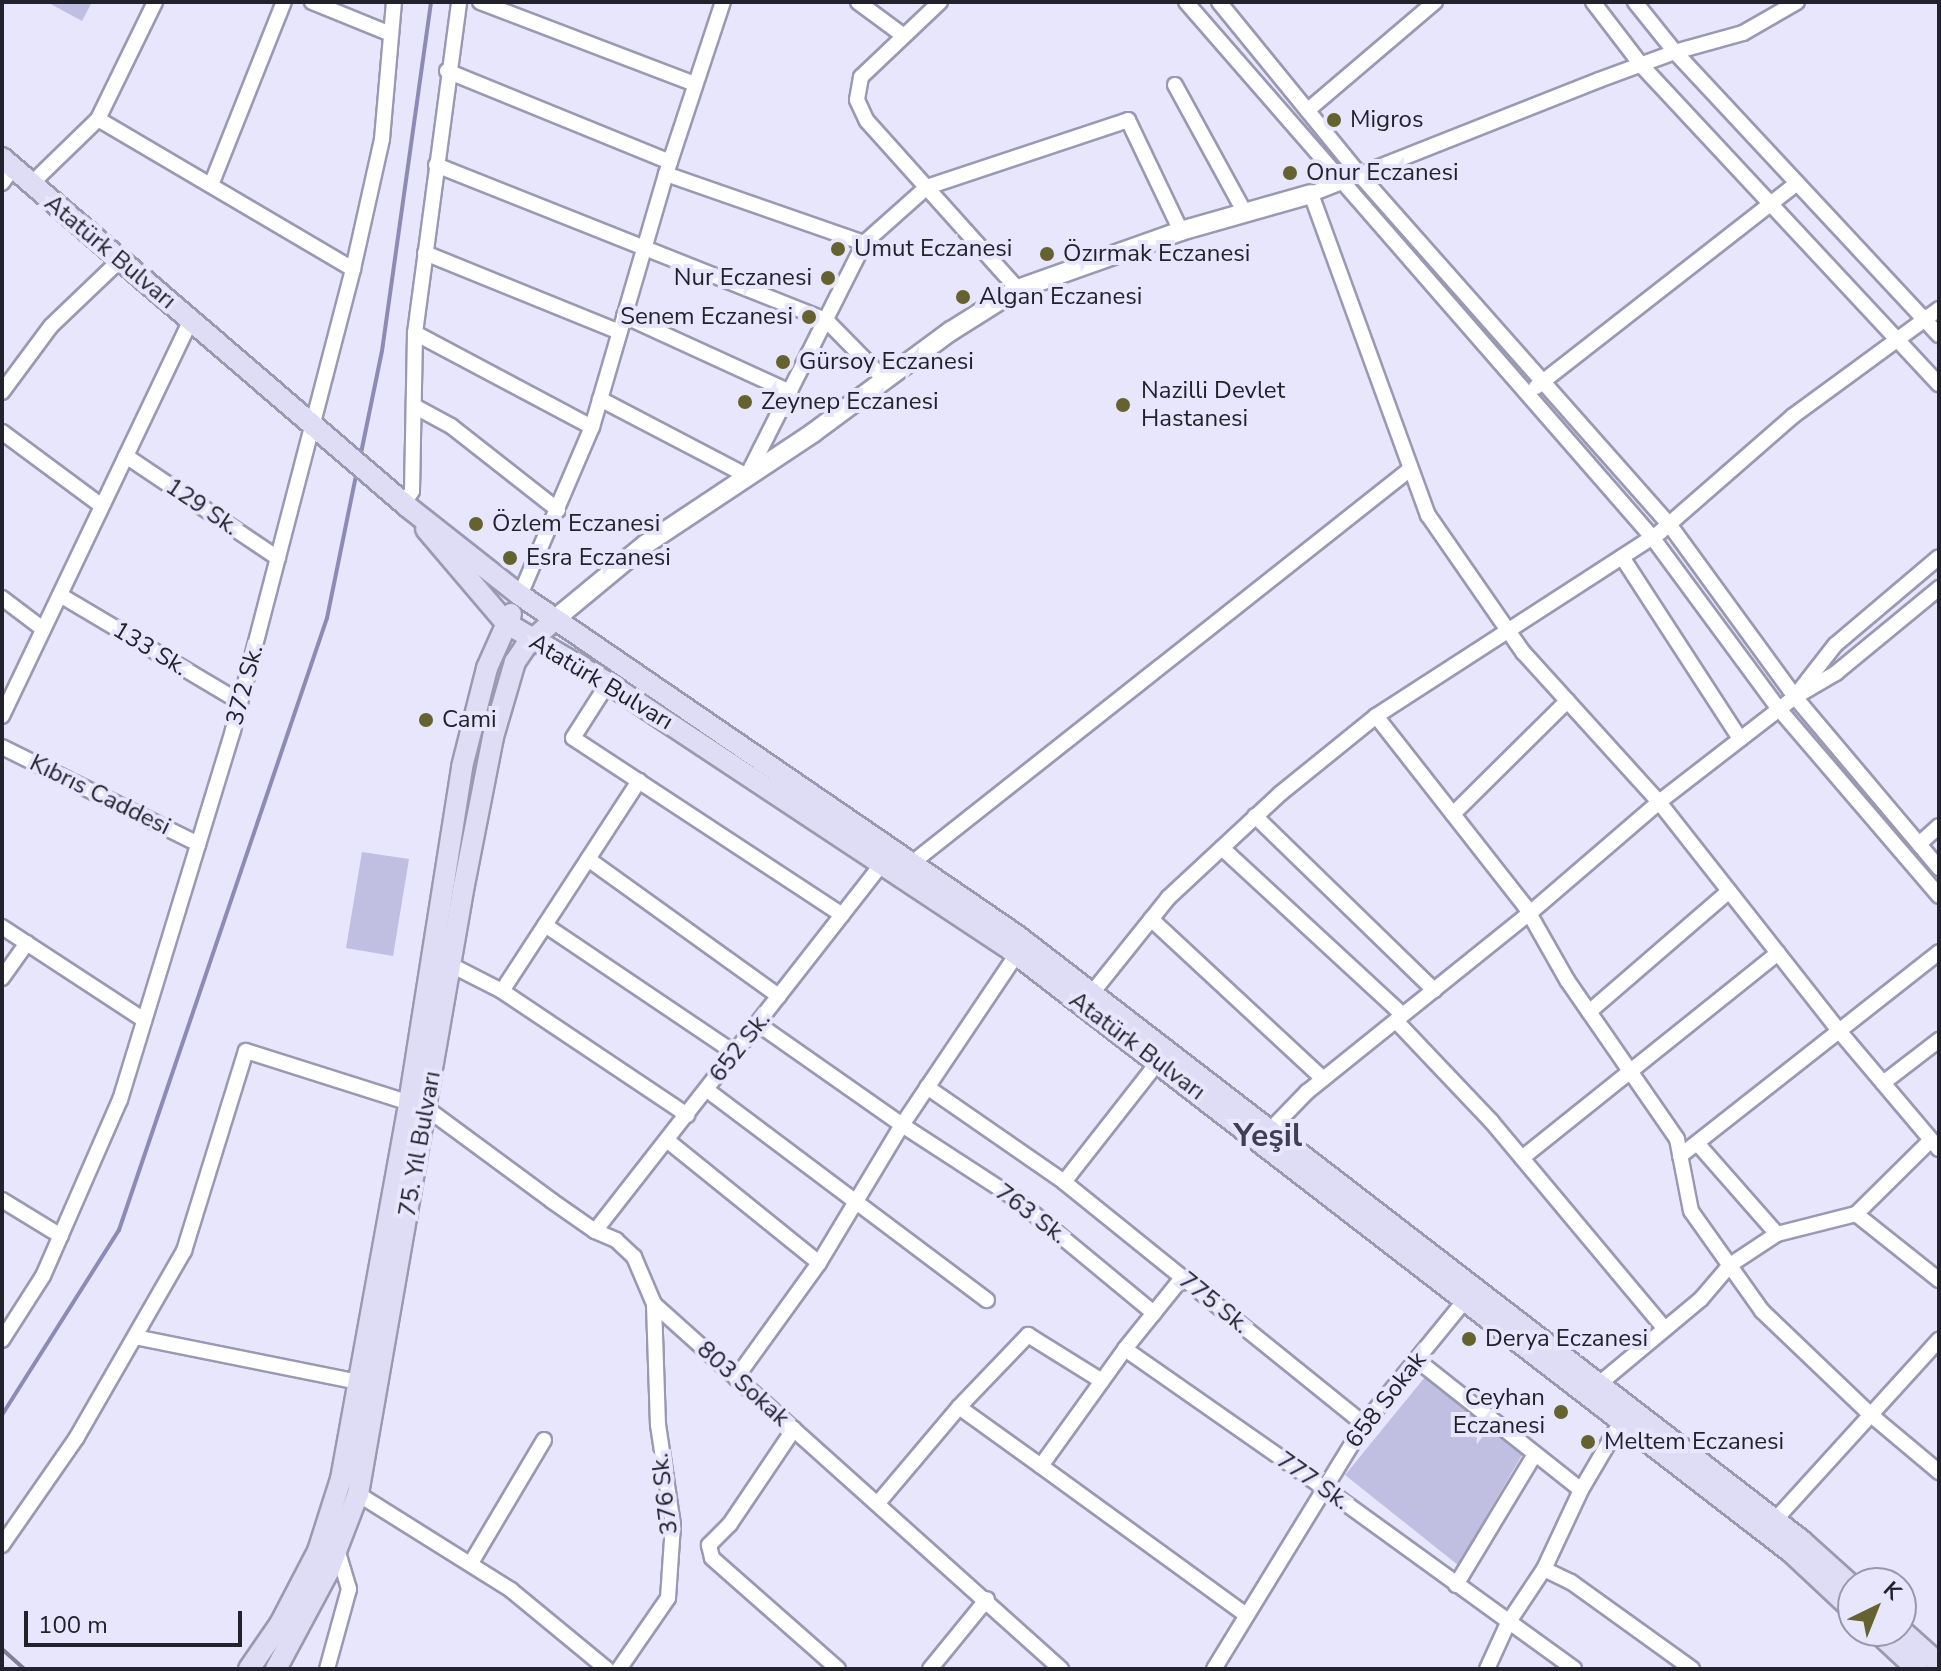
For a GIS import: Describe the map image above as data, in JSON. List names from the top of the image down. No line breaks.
{"streets":{"main road":["Atatürk Bulvarı","75. Yıl Bulvarı"],"street":["129 Sk.","133 Sk.","372 Sk.","Kıbrıs Caddesi","652 Sk.","763 Sk.","775 Sk.","803 Sokak","658 Sokak","777 Sk.","376 Sk."]},"crossings":[["Atatürk Bulvarı","372 Sk."],["Atatürk Bulvarı","652 Sk."],["Atatürk Bulvarı","75. Yıl Bulvarı"],["Atatürk Bulvarı","658 Sokak"],["129 Sk.","372 Sk."],["133 Sk.","372 Sk."],["372 Sk.","Kıbrıs Caddesi"],["652 Sk.","763 Sk."],["652 Sk.","803 Sokak"],["75. Yıl Bulvarı","803 Sokak"],["775 Sk.","658 Sokak"],["803 Sokak","376 Sk."],["658 Sokak","777 Sk."]],"districts":["Yeşil"],"places":["Migros","Onur Eczanesi","Umut Eczanesi","Özırmak Eczanesi","Nur Eczanesi","Algan Eczanesi","Senem Eczanesi","Gürsoy Eczanesi","Zeynep Eczanesi","Nazilli Devlet Hastanesi","Özlem Eczanesi","Esra Eczanesi","Cami","Derya Eczanesi","Ceyhan Eczanesi","Meltem Eczanesi"],"scale_bar":"100 m","north":"top right"}
